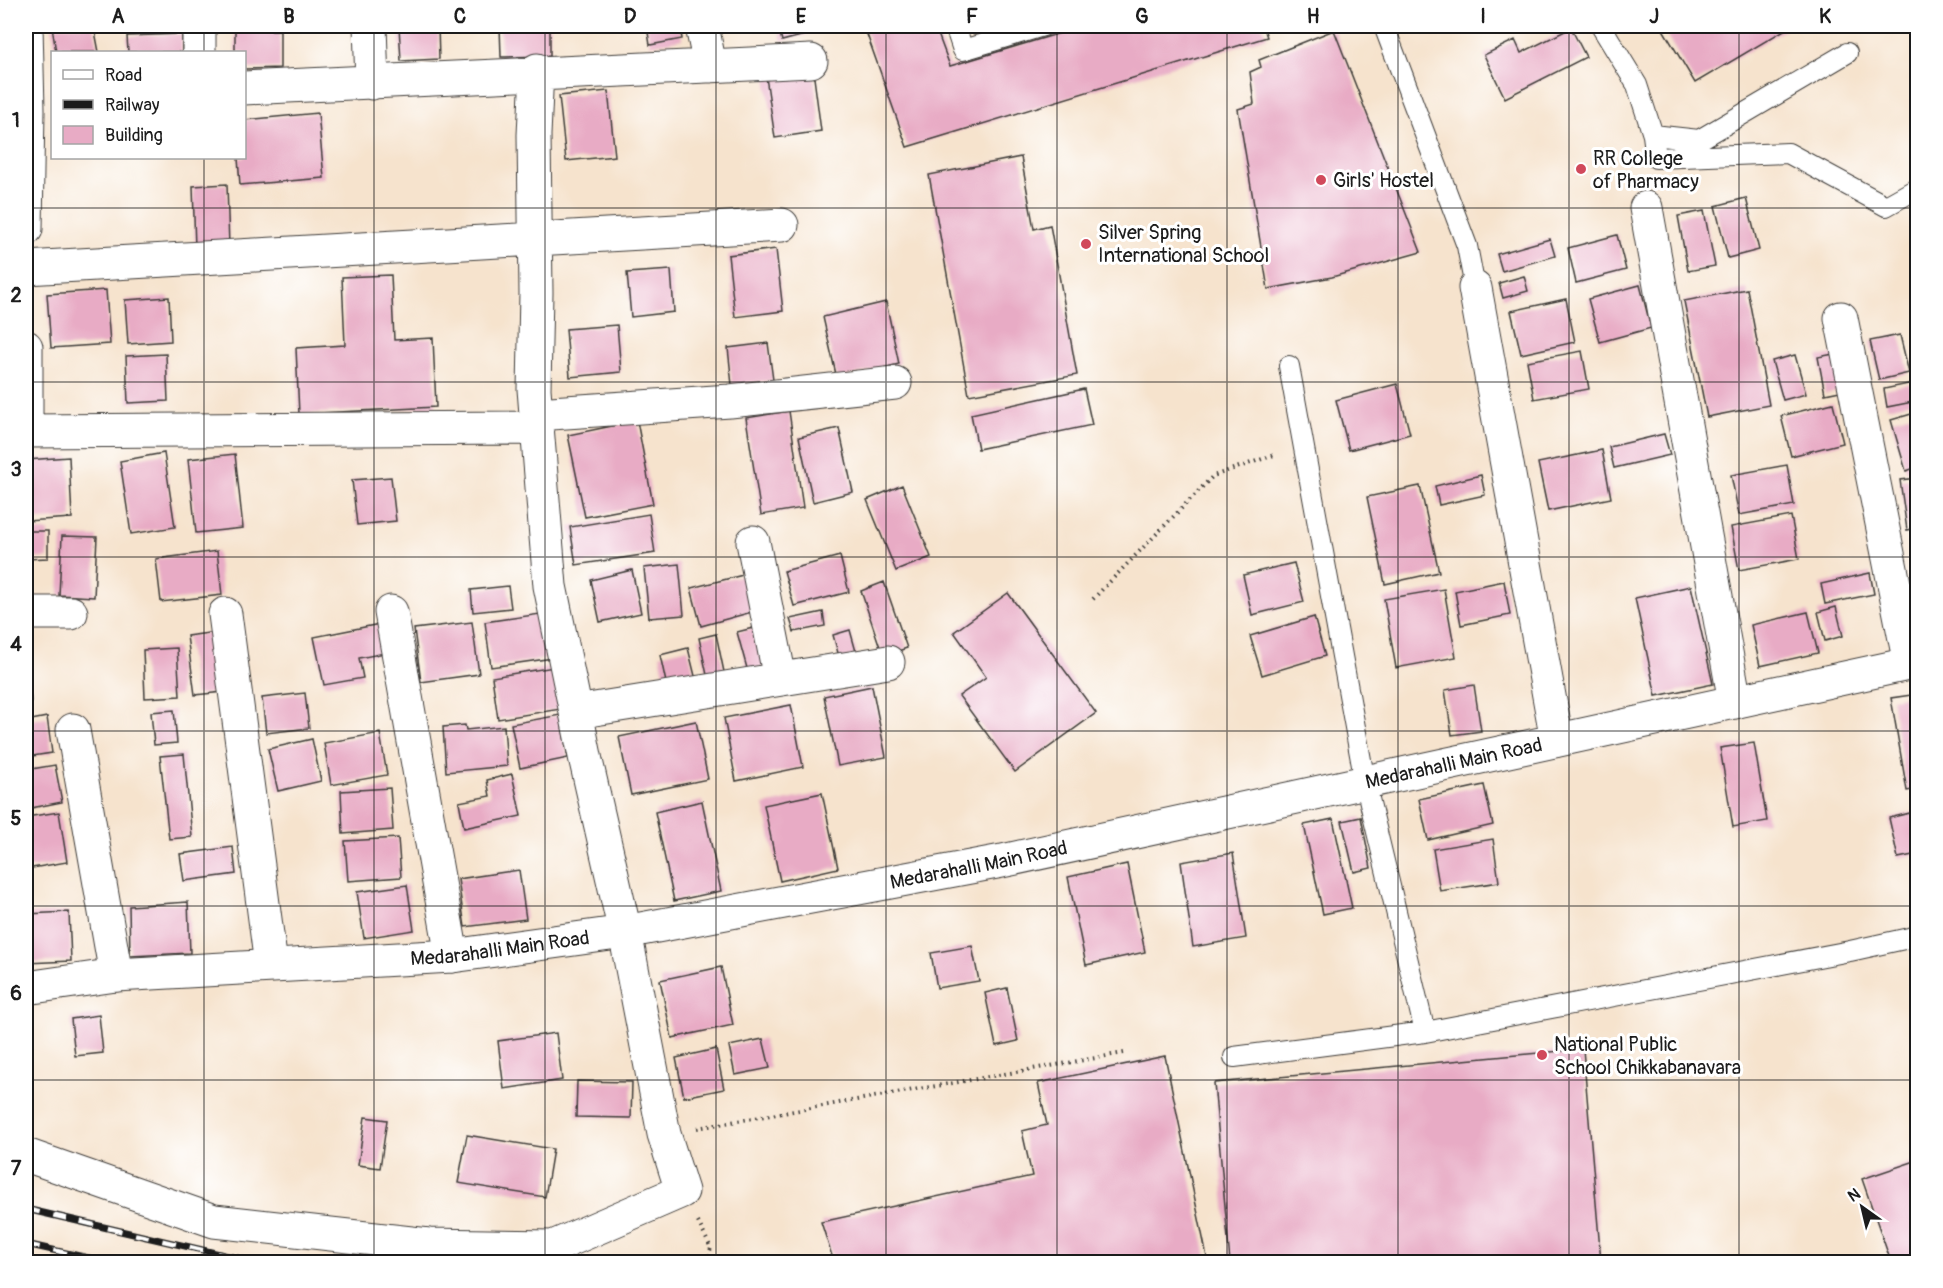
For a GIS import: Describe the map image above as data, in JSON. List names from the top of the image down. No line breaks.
{"streets":{"street":["Medarahalli Main Road"]},"places":["RR College of Pharmacy","Girls' Hostel","Silver Spring International School","National Public School Chikkabanavara"],"legend":["Road","Railway","Building"],"north":"top left","grid":{"columns":["A","B","C","D","E","F","G","H","I","J","K"],"rows":["1","2","3","4","5","6","7"]}}
